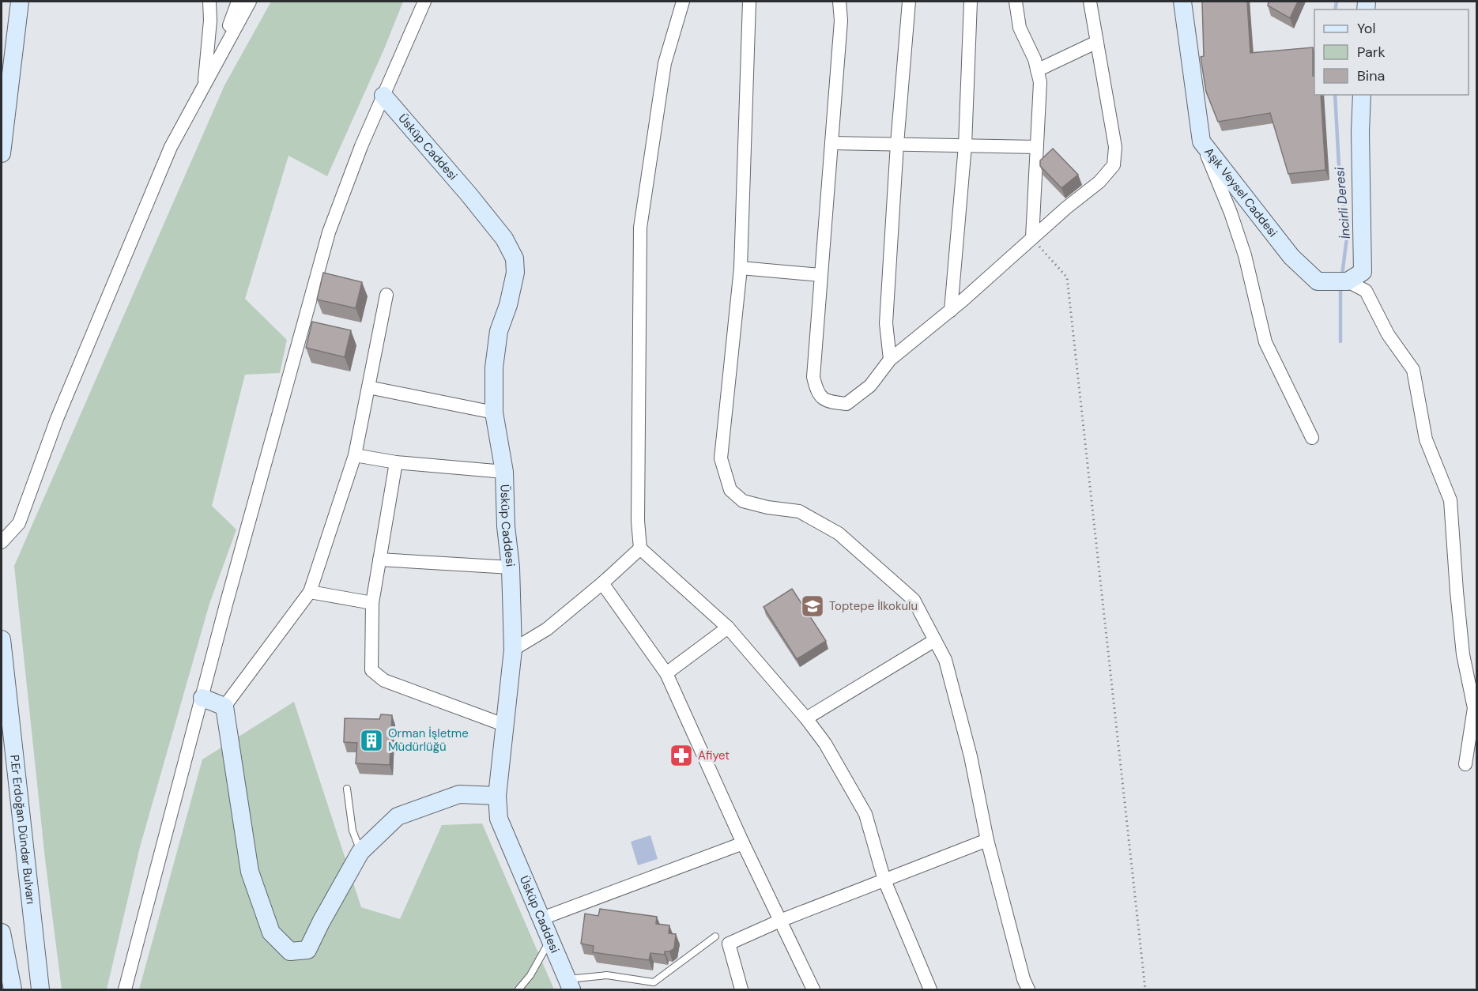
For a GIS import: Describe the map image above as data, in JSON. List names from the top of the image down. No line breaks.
{"streets":{"street":["Üsküp Caddesi","Aşık Veysel Caddesi","P.Er Erdoğan Dündar Bulvarı"]},"water":["İncirli Deresi"],"places":{"school or university":["Toptepe İlkokulu"],"building":["Orman İşletme Müdürlüğü"],"pharmacy":["Afiyet"]},"legend":["Yol","Park","Bina"]}
